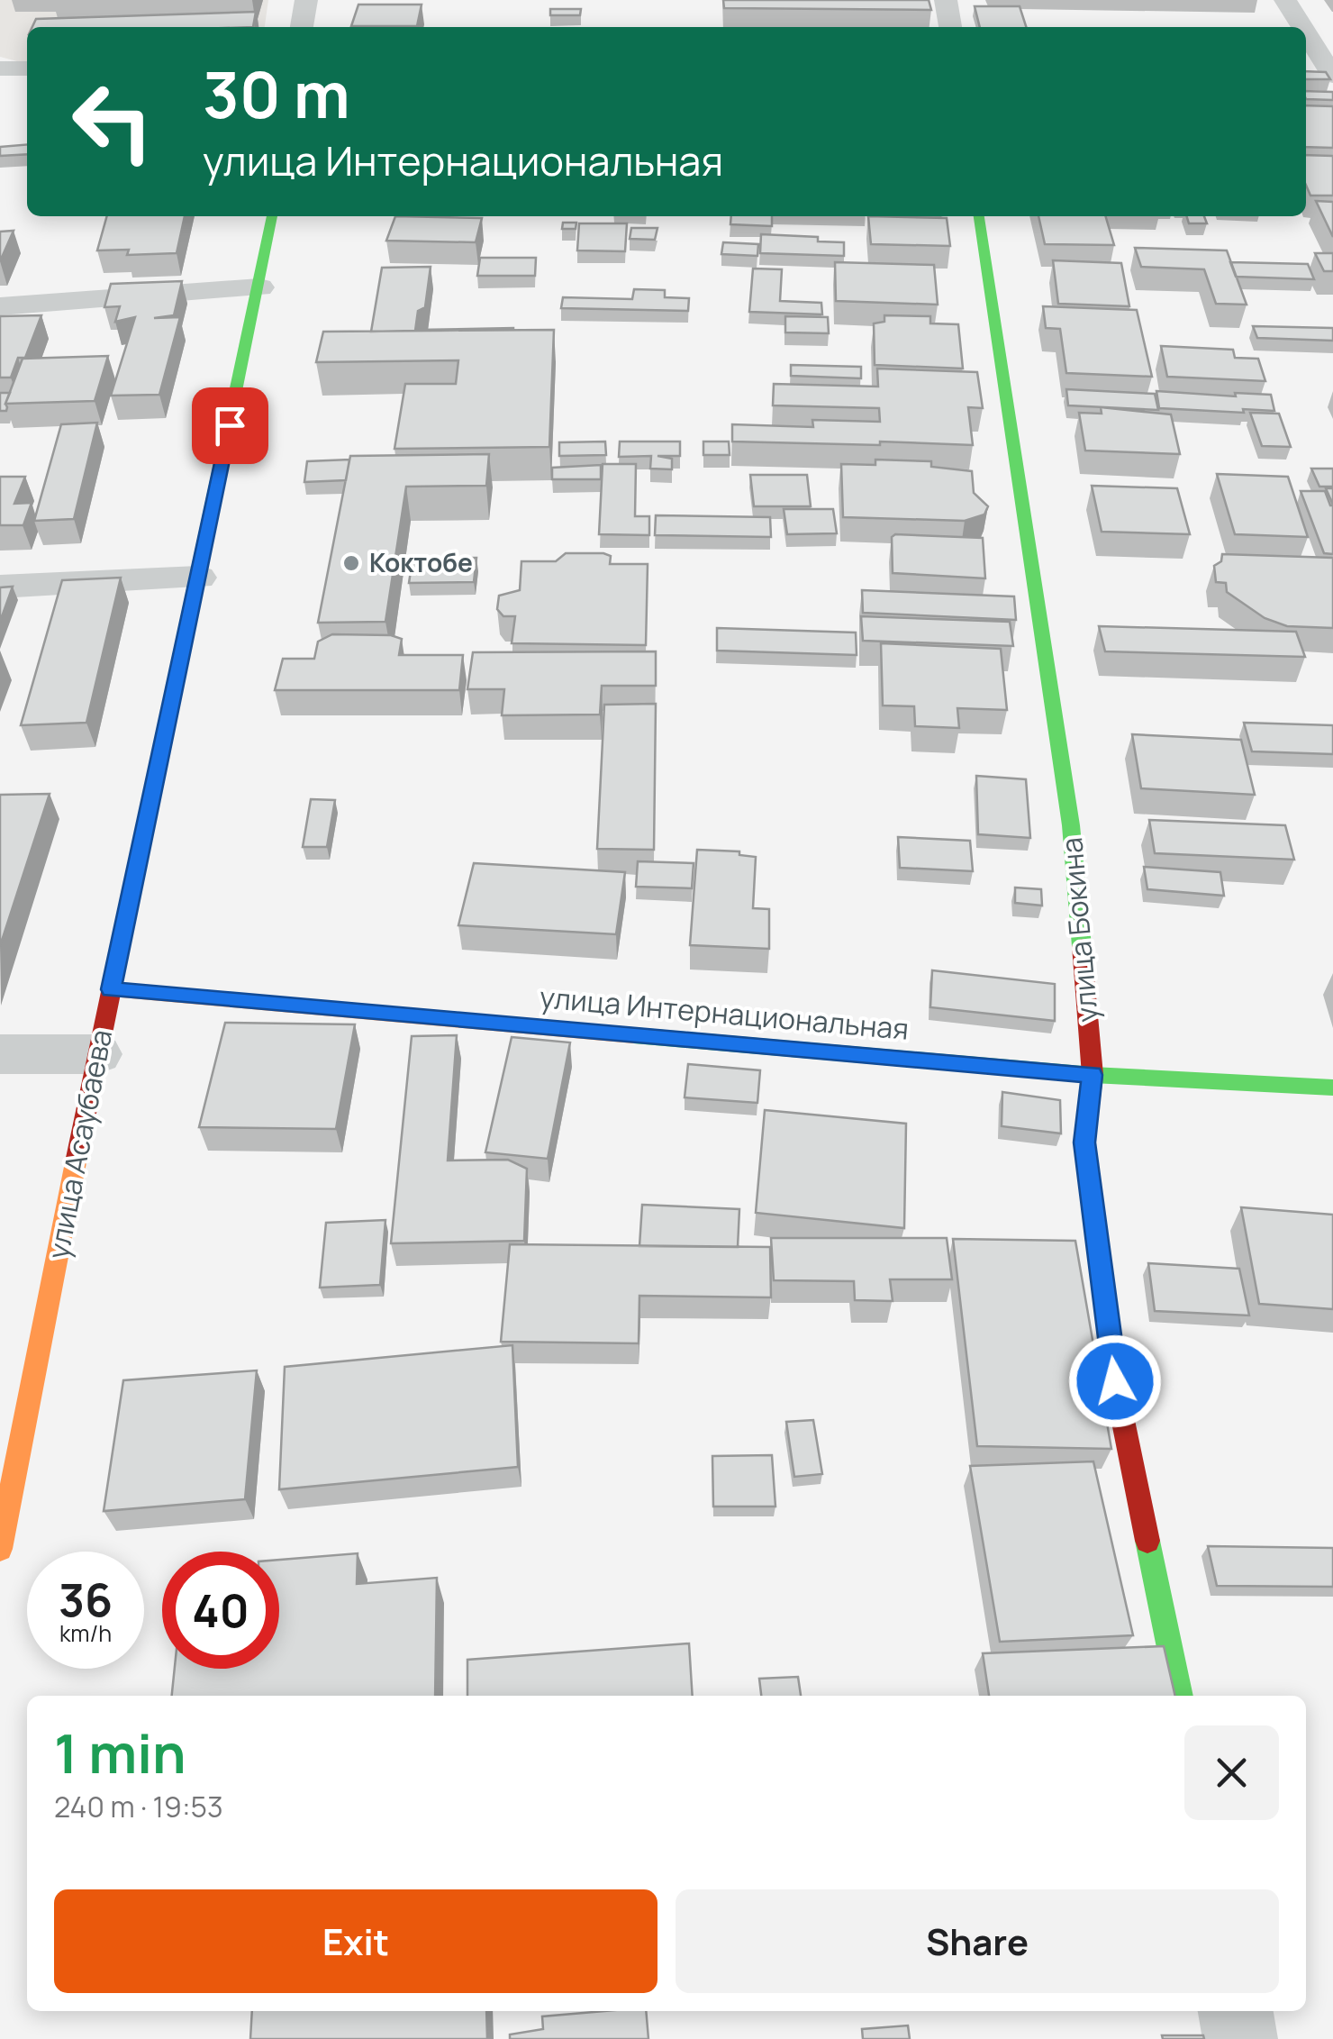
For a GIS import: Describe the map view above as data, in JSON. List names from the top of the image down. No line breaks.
{"streets":{"street":["улица Бокина","улица Интернациональная","улица Асаубаева"]},"crossings":[["улица Бокина","улица Интернациональная"],["улица Интернациональная","улица Асаубаева"]],"places":["Коктобе"],"page":{"turn":["30 m","улица Интернациональная"],"speed":"36 km/h","limit":"40","heading":["1 min","240 m · 19:53"],"buttons":["Exit","Share"]}}
